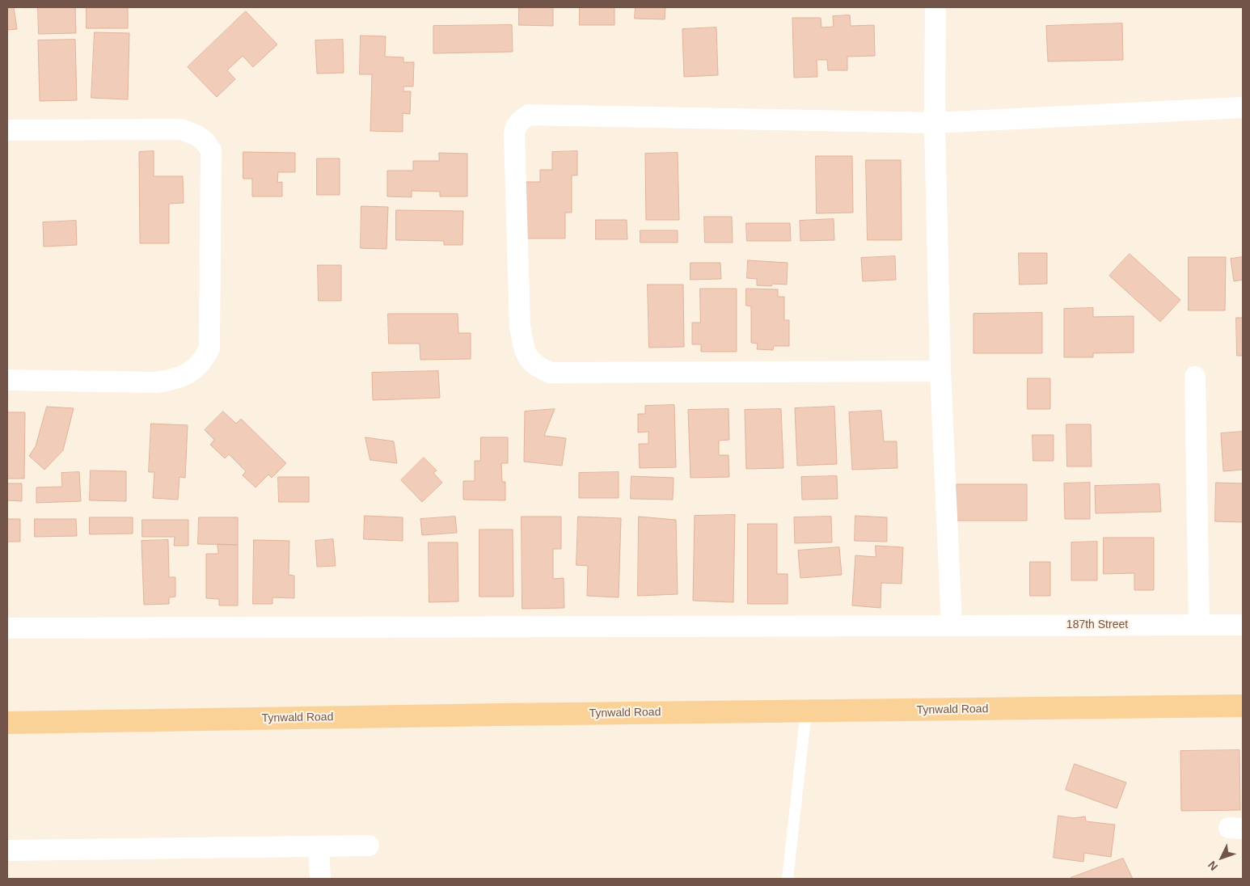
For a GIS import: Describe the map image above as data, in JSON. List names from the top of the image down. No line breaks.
{"streets":{"main road":["Tynwald Road"],"street":["187th Street"]},"north":"bottom left"}
